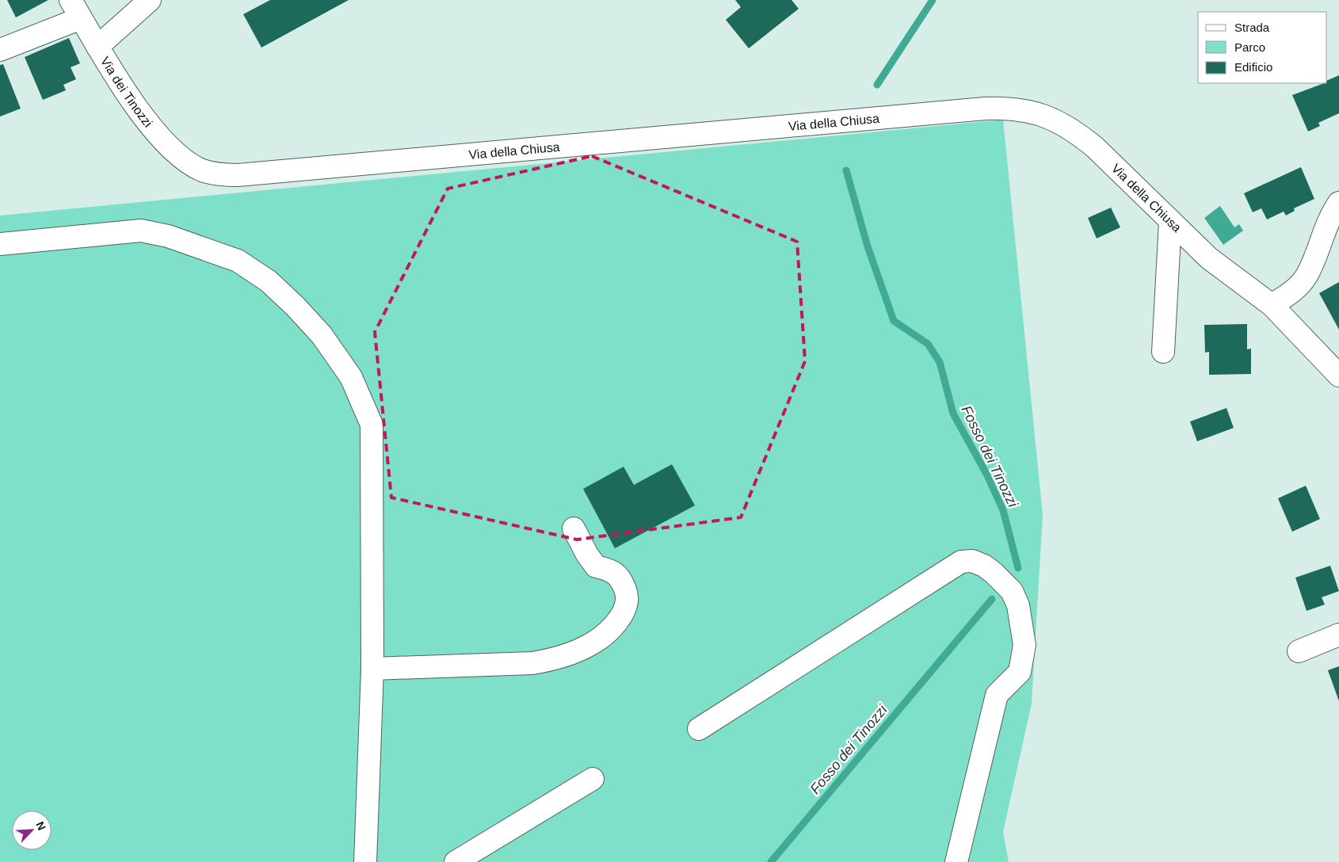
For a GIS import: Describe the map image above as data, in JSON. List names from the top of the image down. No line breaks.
{"streets":{"street":["Via dei Tinozzi","Via della Chiusa"]},"crossings":[["Via dei Tinozzi","Via della Chiusa"]],"water":["Fosso dei Tinozzi"],"legend":["Strada","Parco","Edificio"],"north":"top right"}
